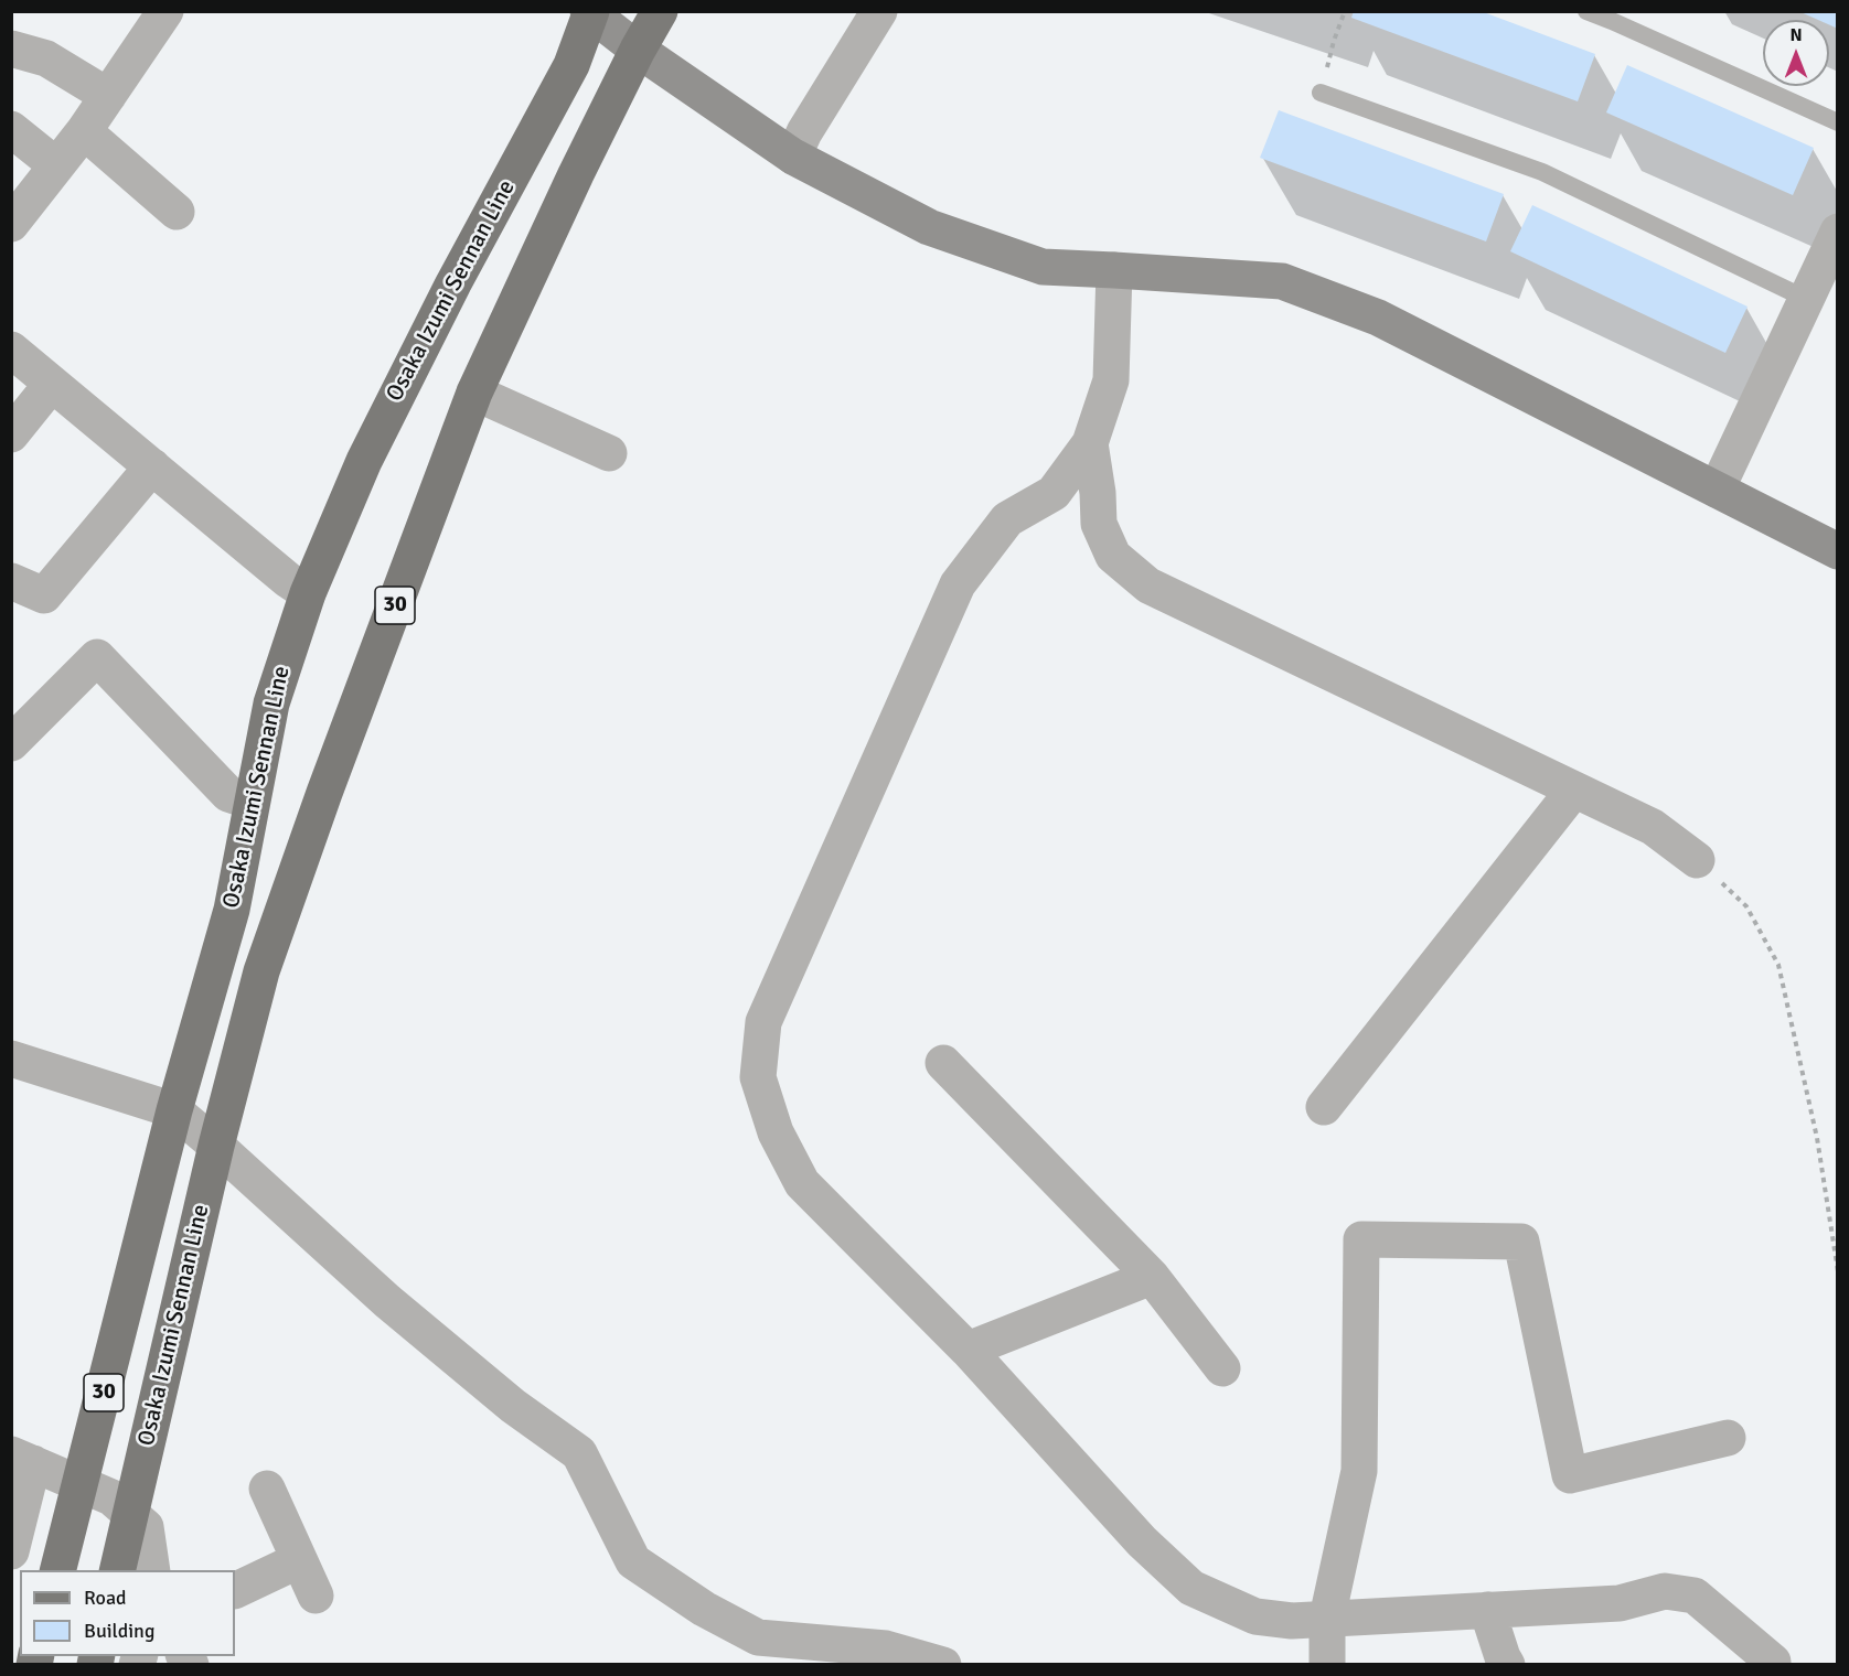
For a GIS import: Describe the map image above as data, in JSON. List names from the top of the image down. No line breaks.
{"streets":{"main road":["Osaka Izumi Sennan Line","30"]},"legend":["Road","Building"],"north":"top"}
